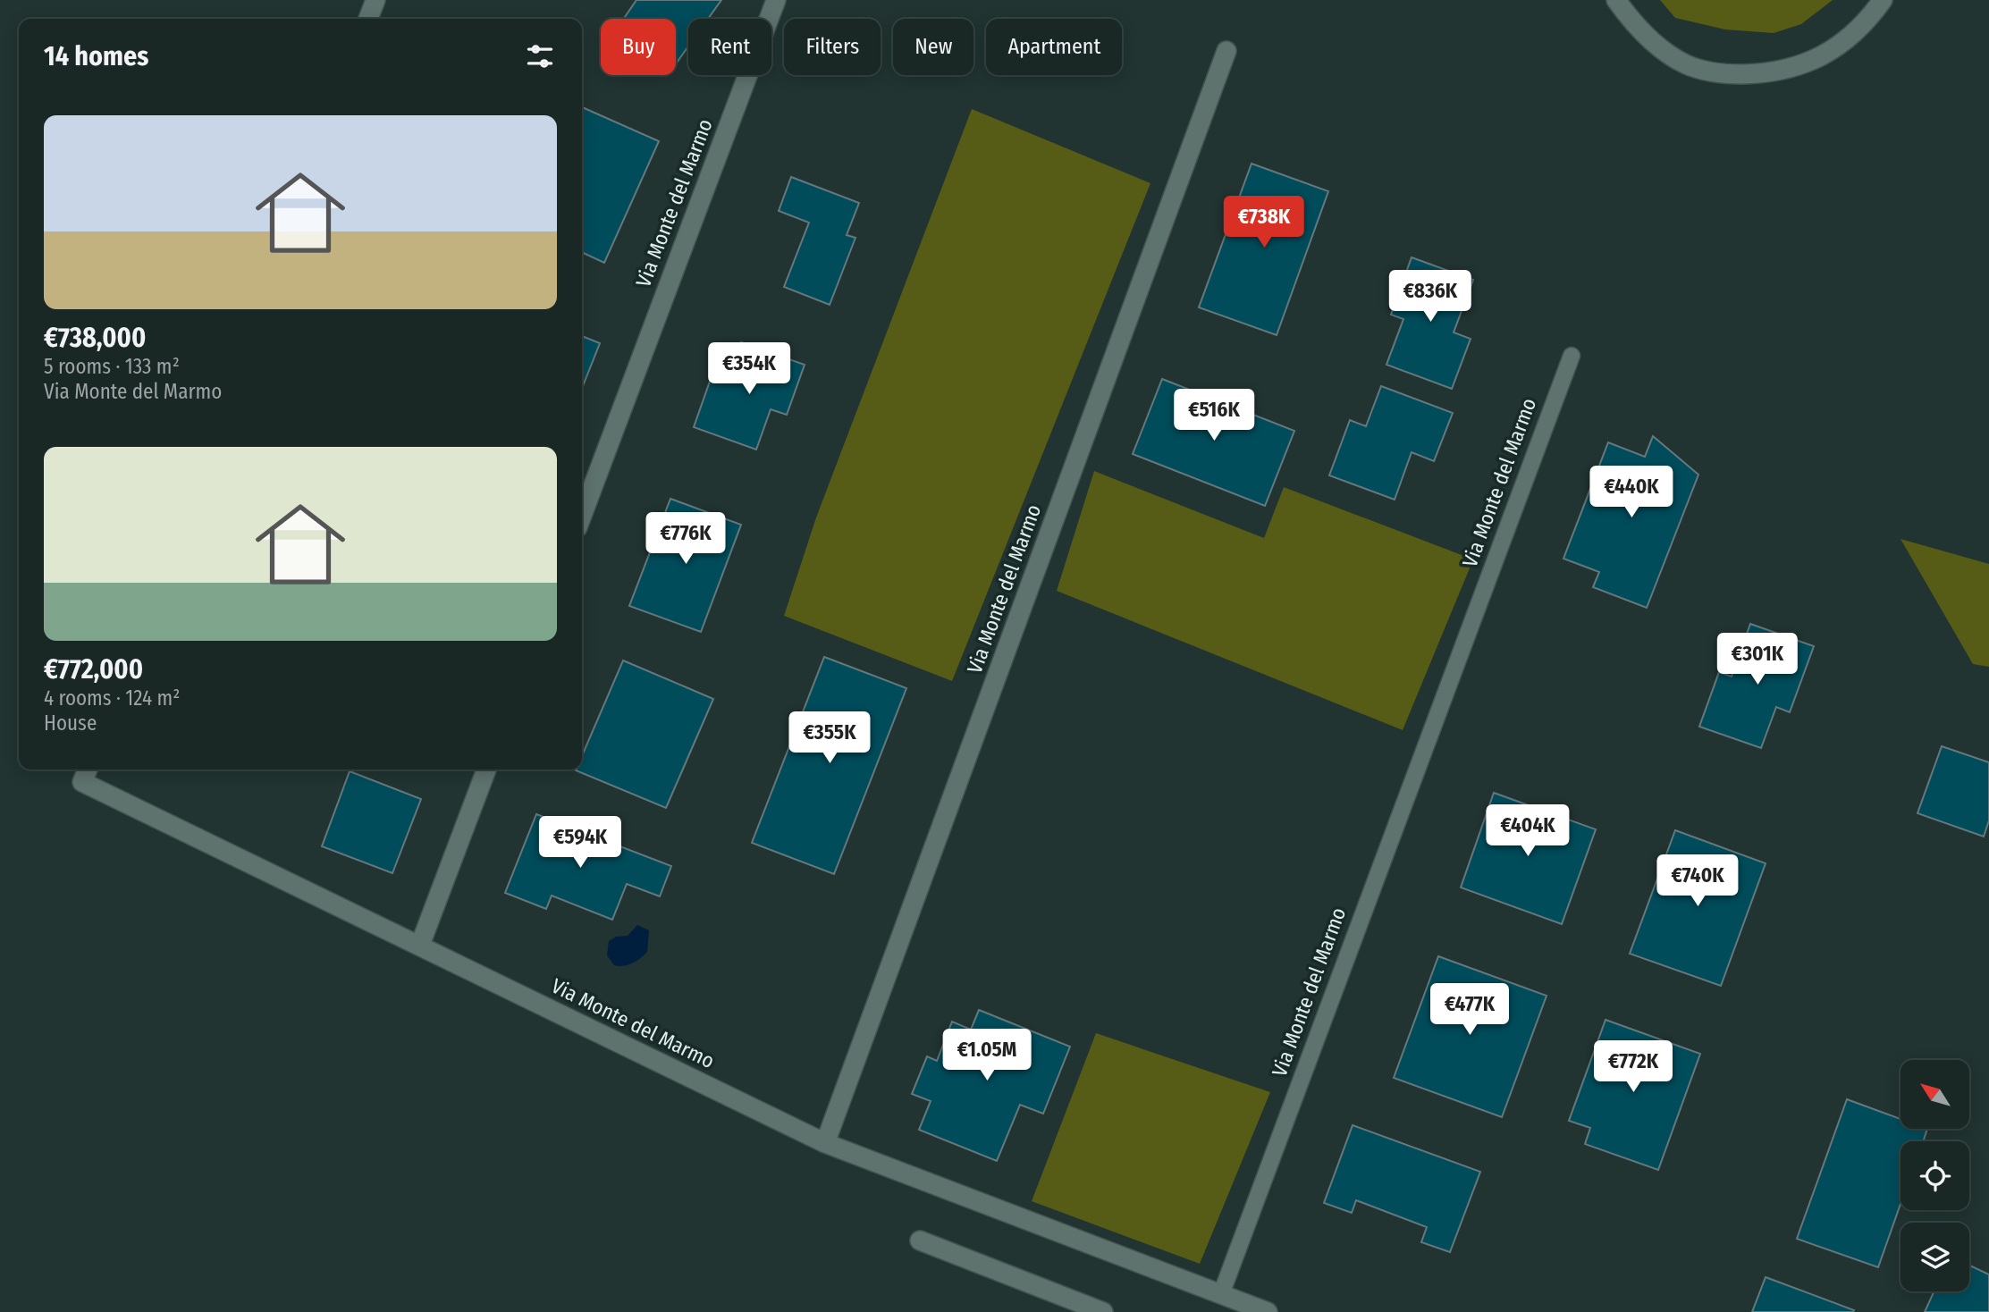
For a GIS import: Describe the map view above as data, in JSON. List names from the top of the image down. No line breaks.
{"streets":{"street":["Via Monte del Marmo"]},"north":"top left","page":{"chip":["Buy","Rent","Filters","New","Apartment"],"heading":"14 homes","list":[{"name":"€738,000","note":"5 rooms · 133 m² · Via Monte del Marmo"},{"name":"€772,000","note":"4 rooms · 124 m² · House"}],"price":["€738K","€836K","€354K","€516K","€440K","€776K","€301K","€355K","€404K","€594K","€740K","€477K","€1.05M","€772K"]}}
